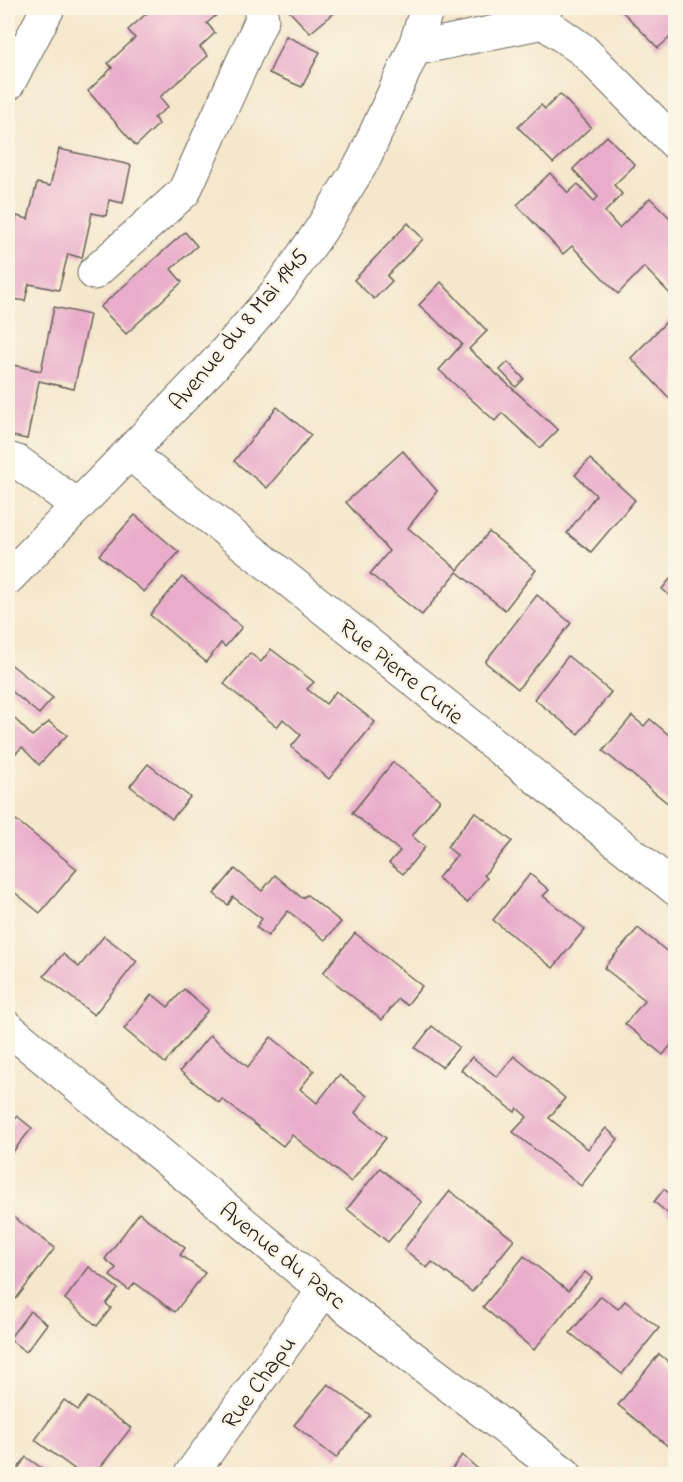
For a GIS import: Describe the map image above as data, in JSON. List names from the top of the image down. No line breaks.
{"streets":{"street":["Avenue du 8 Mai 1945","Rue Pierre Curie","Avenue du Parc","Rue Chapu"]},"crossings":[["Avenue du 8 Mai 1945","Rue Pierre Curie"],["Avenue du Parc","Rue Chapu"]]}
